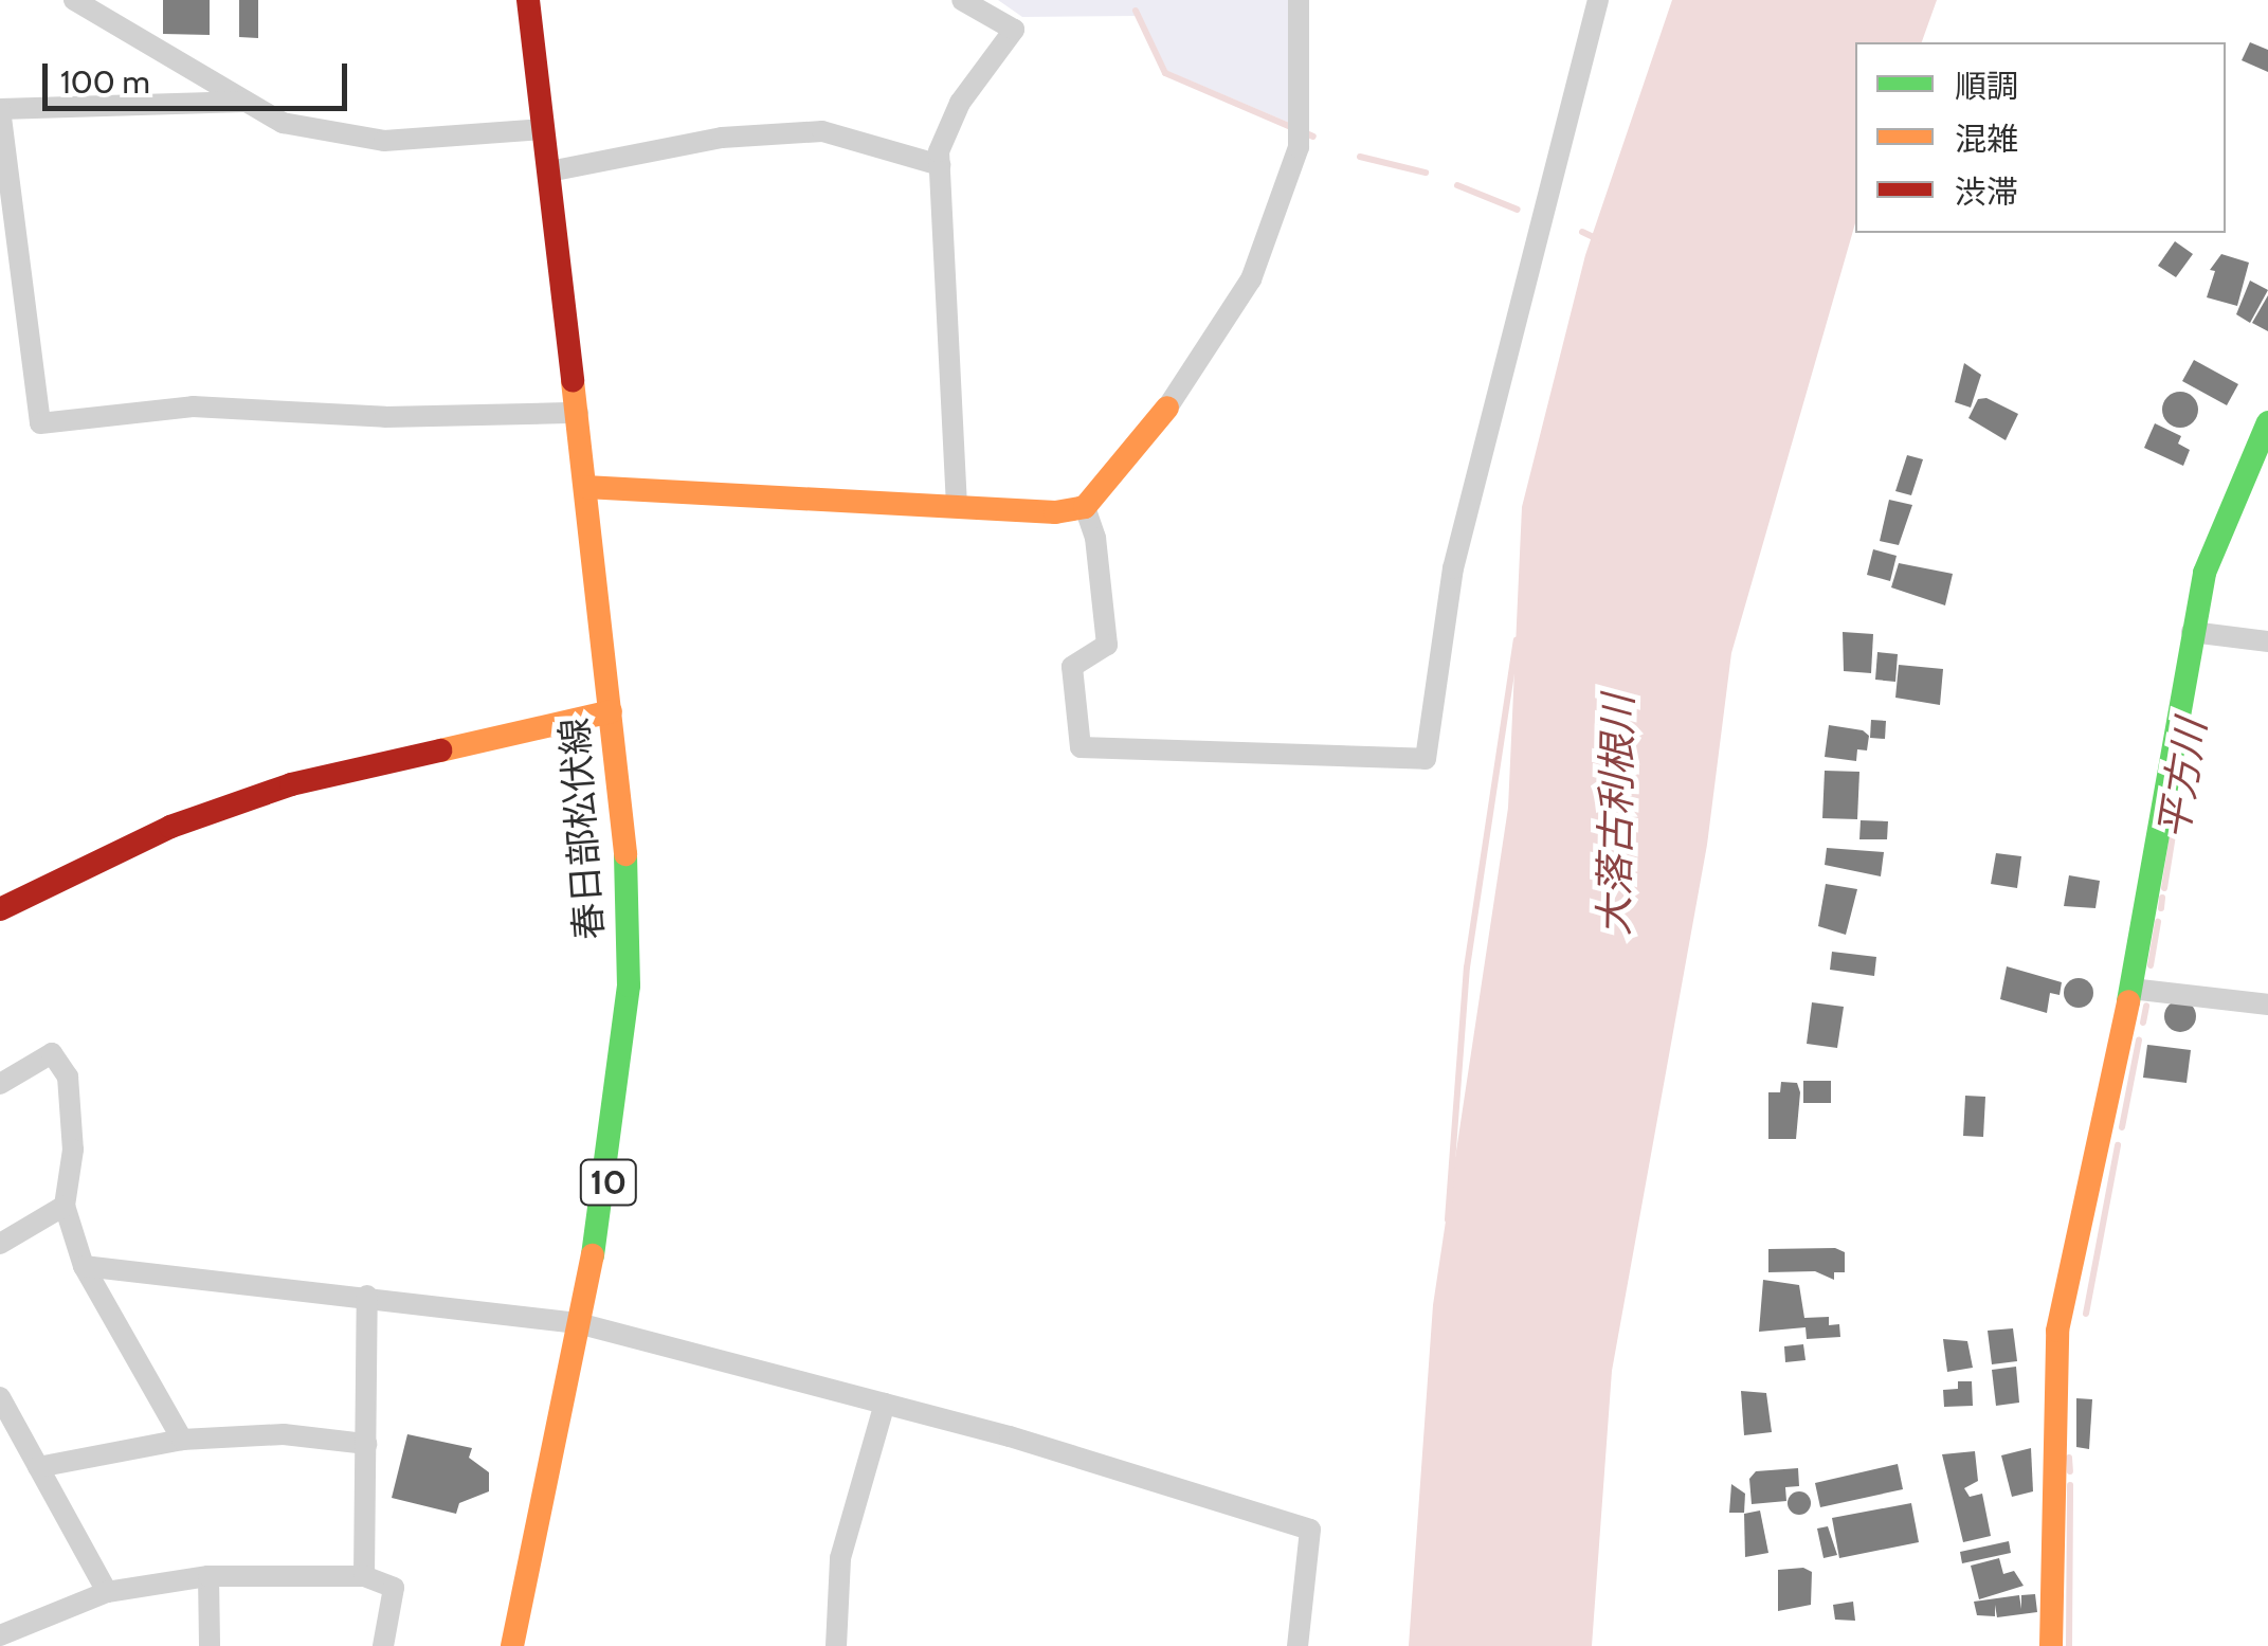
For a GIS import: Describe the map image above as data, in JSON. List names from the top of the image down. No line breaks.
{"streets":{"street":["春日部松伏線","10"]},"water":["平方川","大落古利根川"],"legend":["順調","混雑","渋滞"],"scale_bar":"100 m"}
